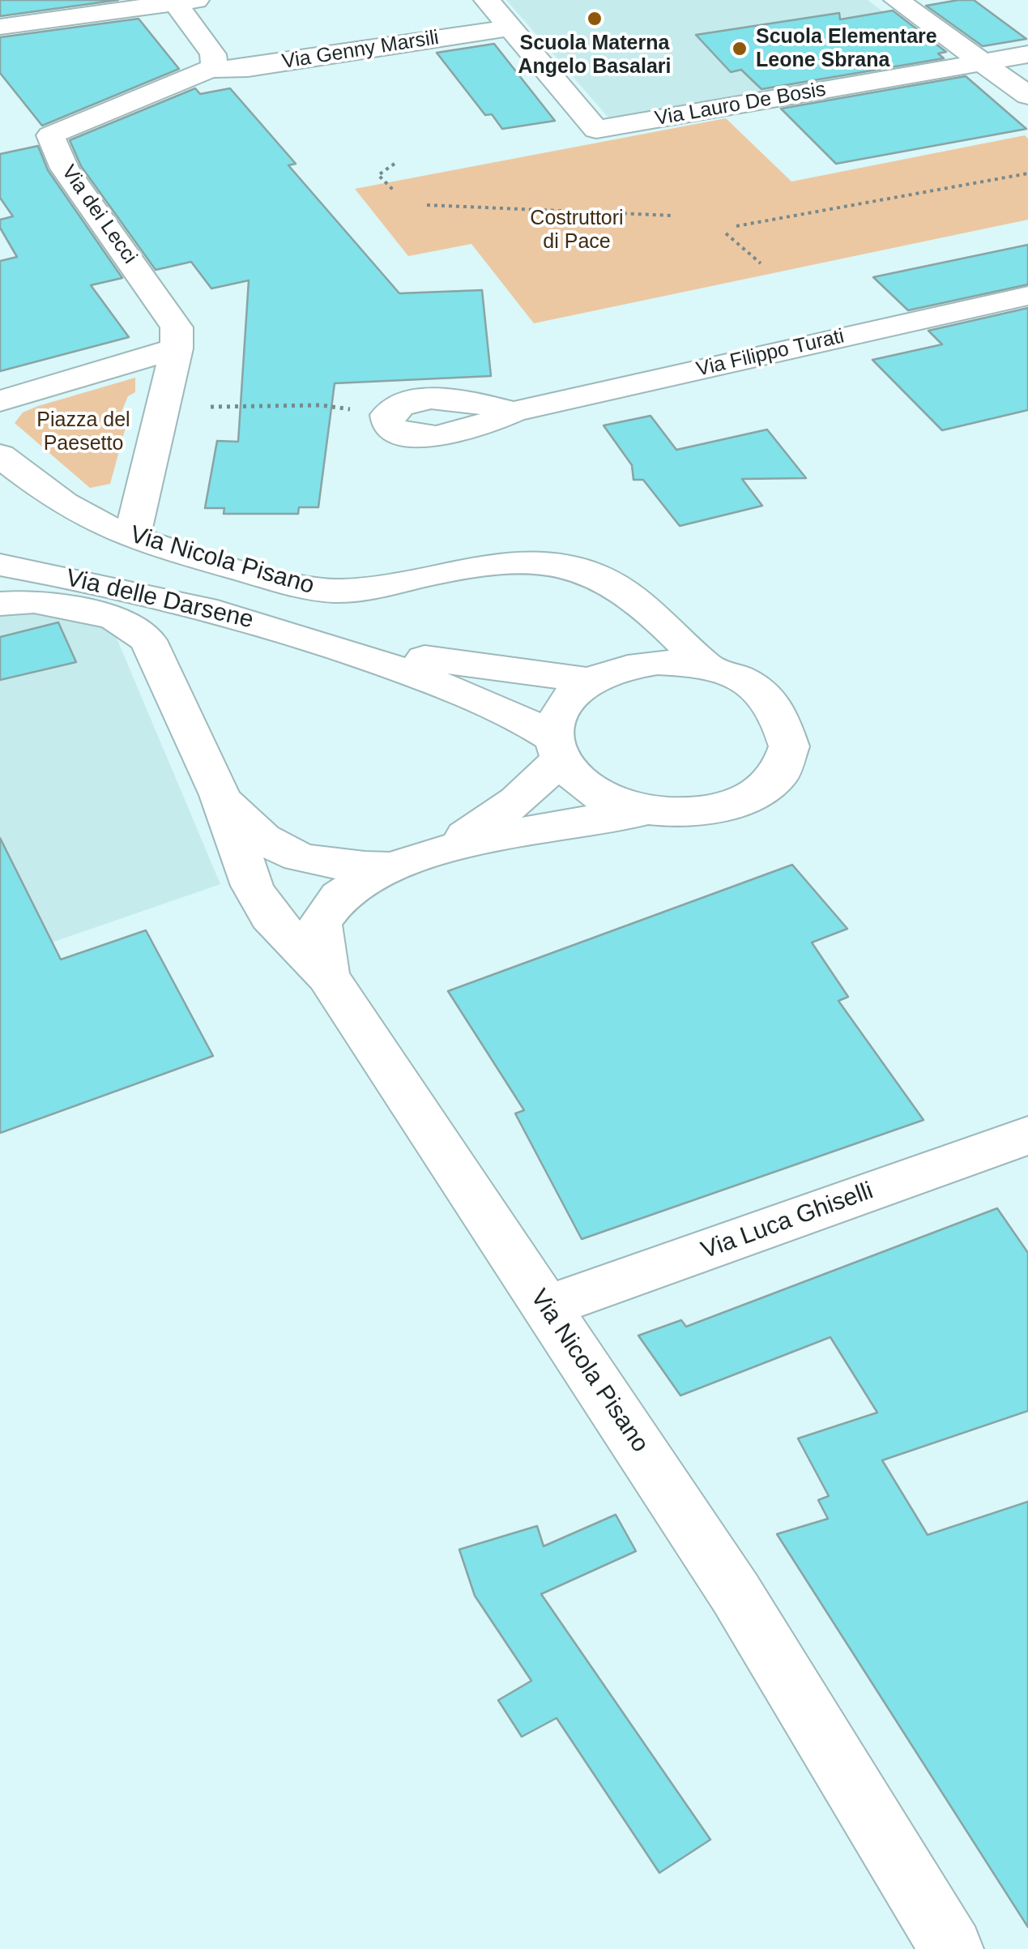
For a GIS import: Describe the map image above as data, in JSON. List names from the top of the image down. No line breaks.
{"streets":{"street":["Via Genny Marsili","Via Lauro De Bosis","Via dei Lecci","Via Filippo Turati","Via Nicola Pisano","Via delle Darsene","Via Luca Ghiselli"]},"crossings":[["Via Genny Marsili","Via Lauro De Bosis"],["Via Genny Marsili","Via dei Lecci"],["Via dei Lecci","Via Nicola Pisano"],["Via Nicola Pisano","Via delle Darsene"],["Via Nicola Pisano","Via Luca Ghiselli"]],"parks":["Costruttori di Pace","Piazza del Paesetto"],"places":["Scuola Materna Angelo Basalari","Scuola Elementare Leone Sbrana"]}
